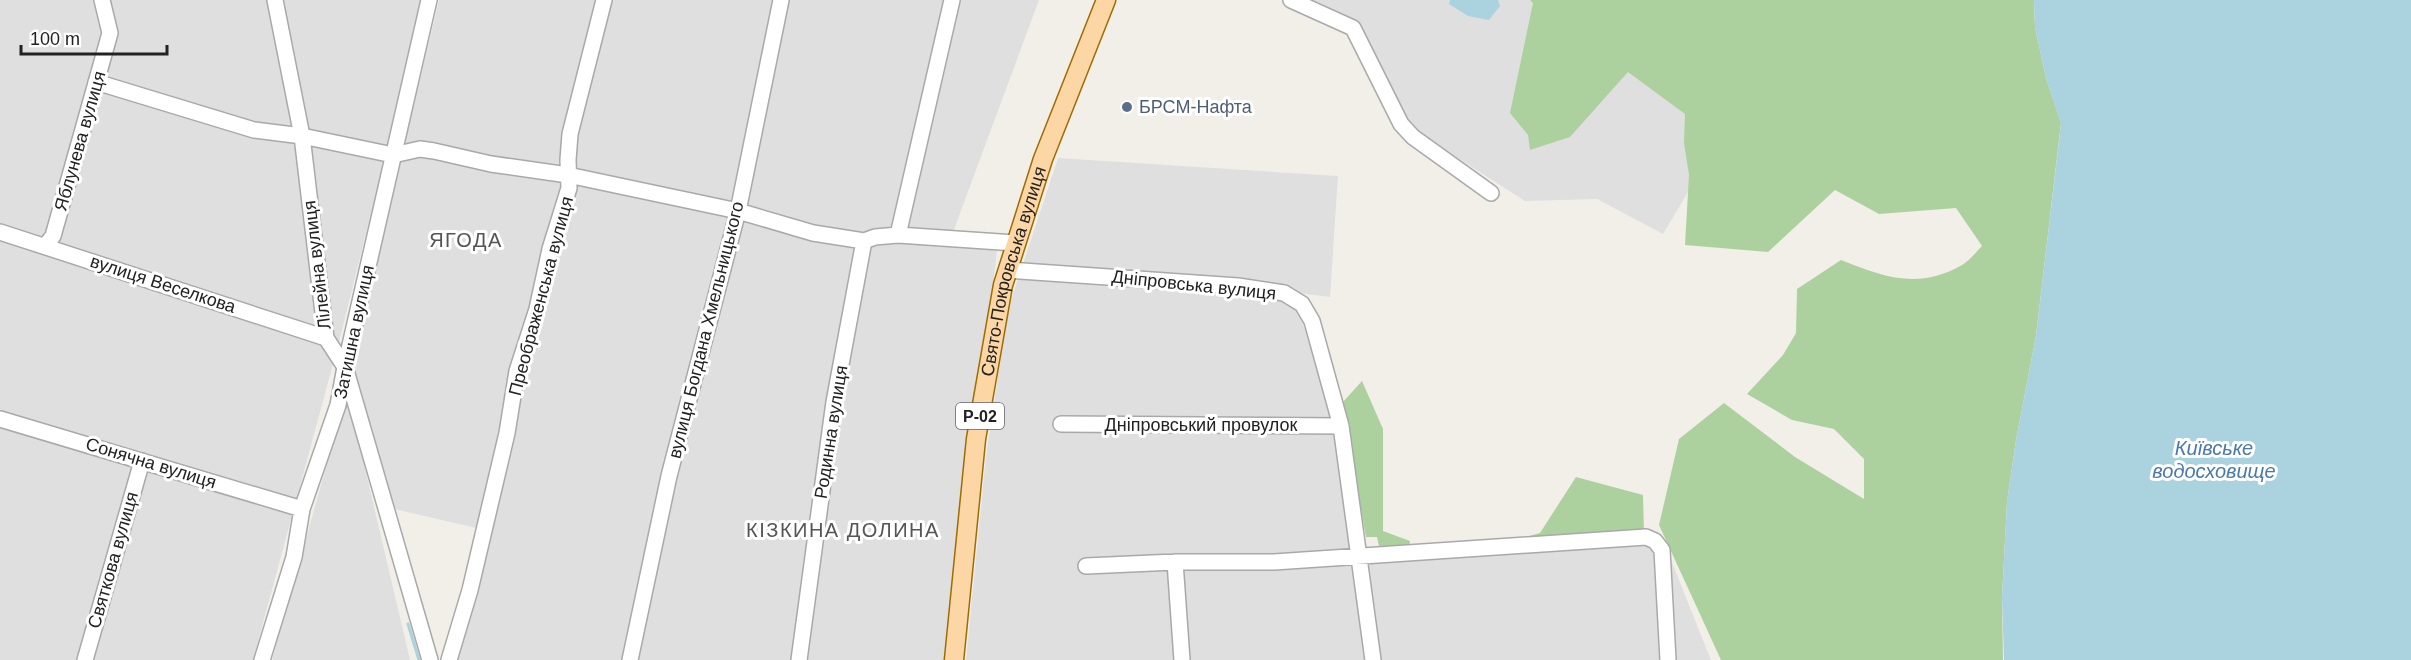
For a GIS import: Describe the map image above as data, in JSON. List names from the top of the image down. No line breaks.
{"streets":{"main road":["Свято-Покровська вулиця","Р-02"],"street":["Яблунева вулиця","Лілейна вулиця","вулиця Веселкова","Дніпровська вулиця","Преображенська вулиця","вулиця Богдана Хмельницького","Затишна вулиця","Дніпровський провулок","Родинна вулиця","Сонячна вулиця","Святкова вулиця"]},"crossings":[["Яблунева вулиця","вулиця Веселкова"],["Лілейна вулиця","вулиця Веселкова"],["Лілейна вулиця","Затишна вулиця"],["Свято-Покровська вулиця","Дніпровська вулиця"],["Дніпровська вулиця","Дніпровський провулок"],["Затишна вулиця","Сонячна вулиця"],["Сонячна вулиця","Святкова вулиця"]],"districts":["ЯГОДА","КІЗКИНА ДОЛИНА"],"water":["Київське водосховище"],"places":["БРСМ-Нафта"],"scale_bar":"100 m"}
